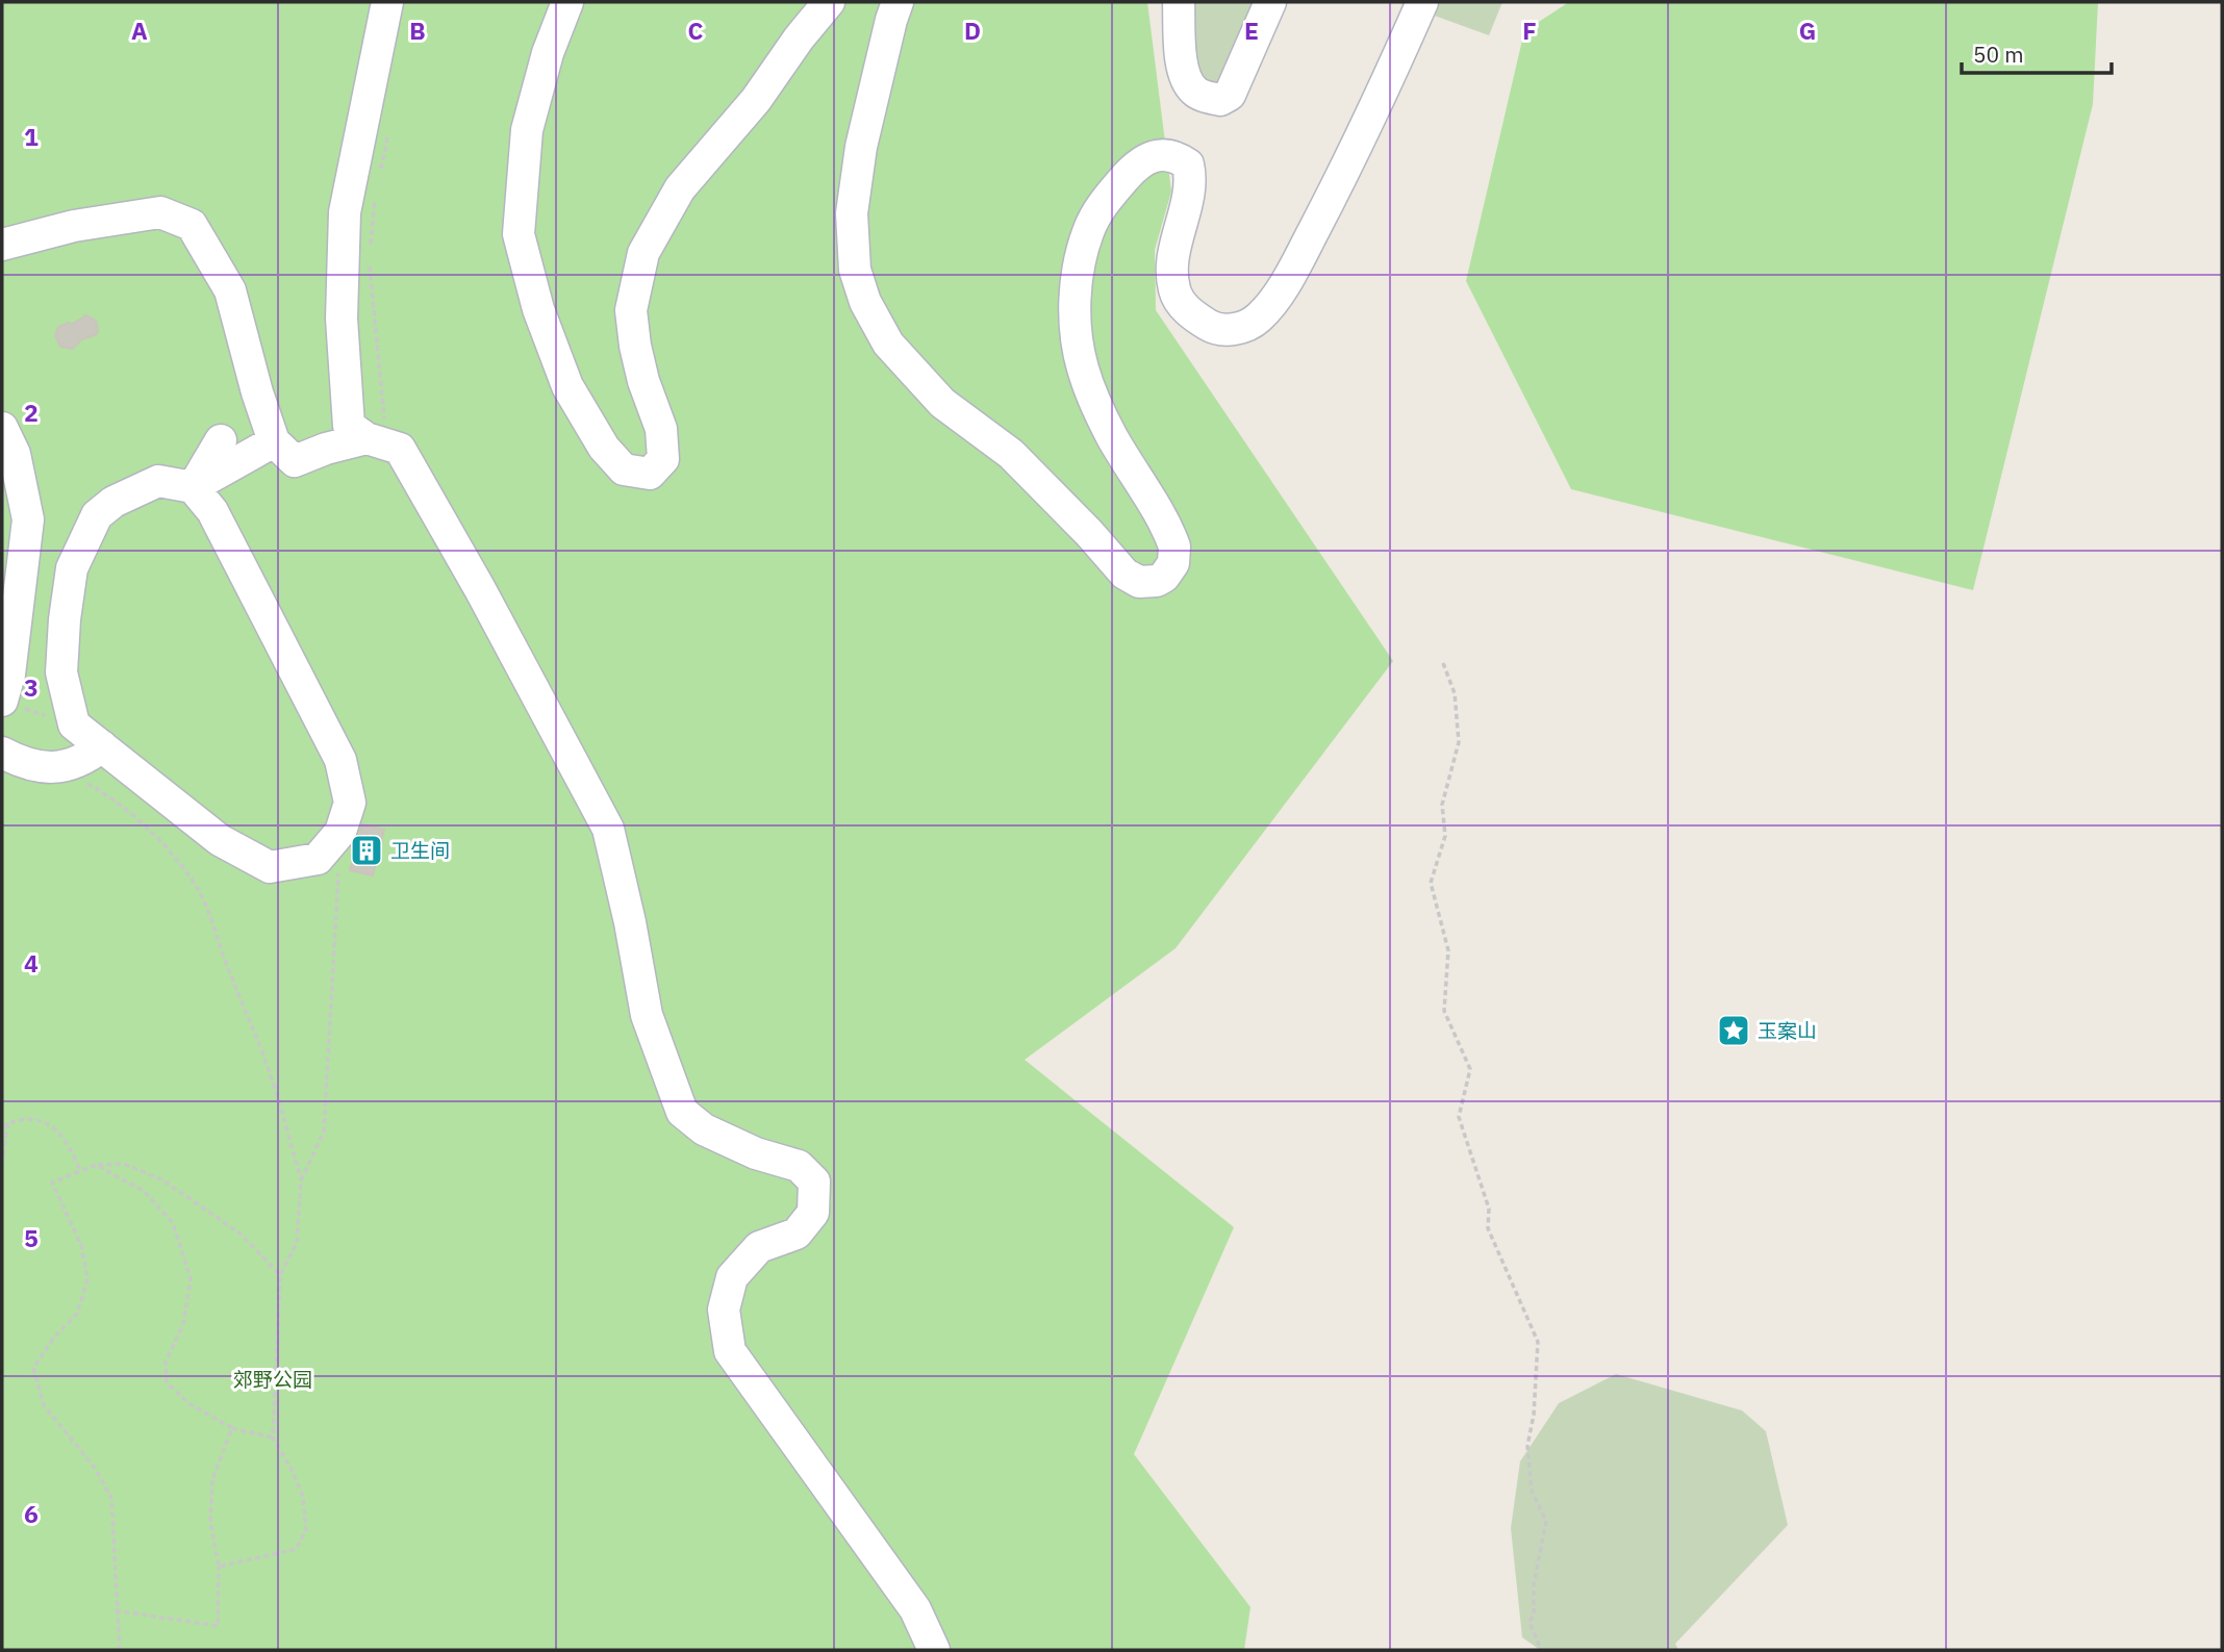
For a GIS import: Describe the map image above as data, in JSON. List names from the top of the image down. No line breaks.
{"parks":["郊野公园"],"places":{"building":["卫生间"],"place":["玉案山"]},"scale_bar":"50 m","grid":{"columns":["A","B","C","D","E","F","G"],"rows":["1","2","3","4","5","6"]}}
